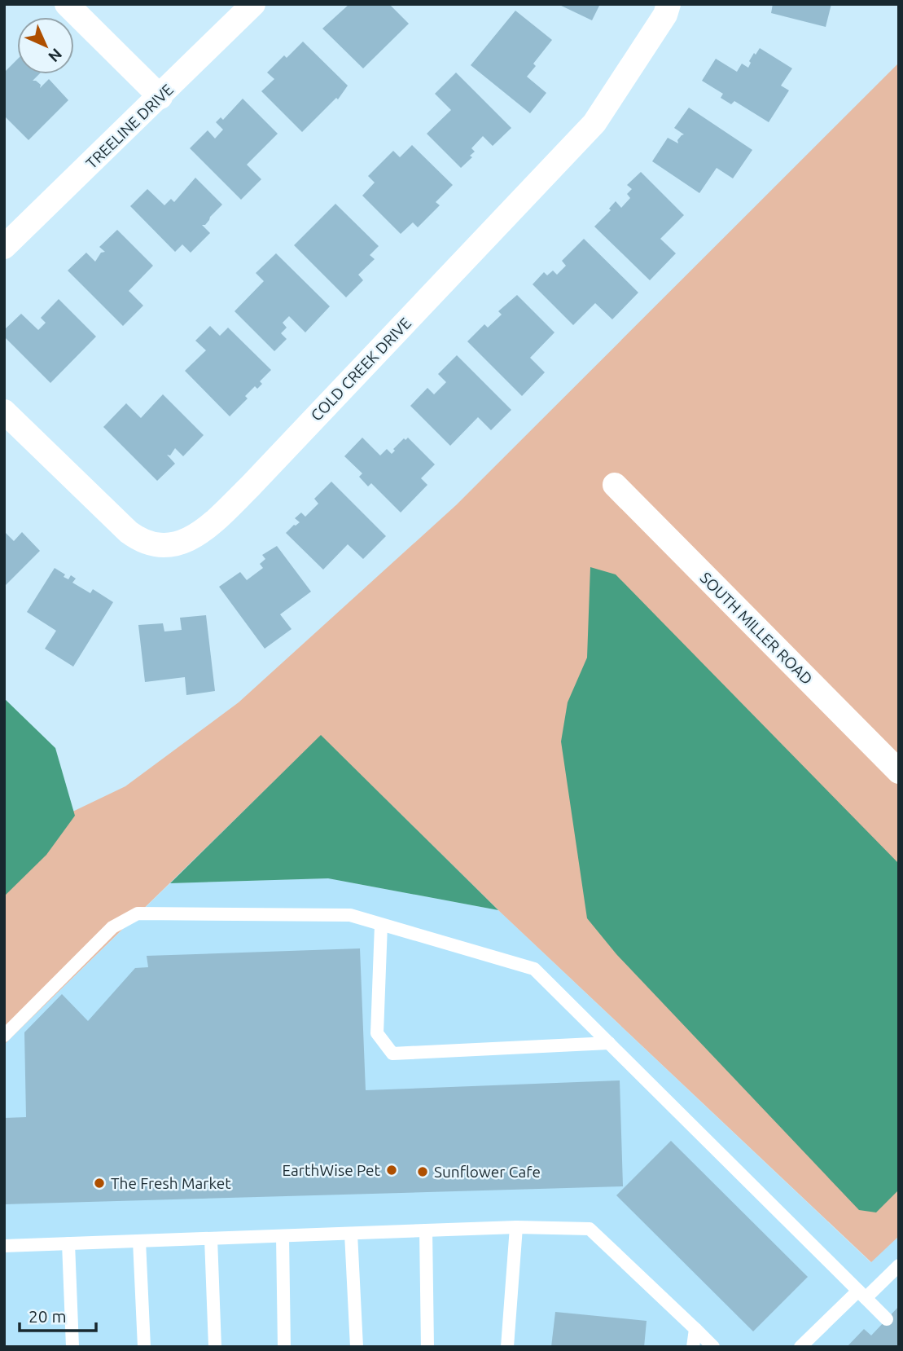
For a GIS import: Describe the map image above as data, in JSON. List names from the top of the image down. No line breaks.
{"streets":{"street":["TREELINE DRIVE","COLD CREEK DRIVE","SOUTH MILLER ROAD"]},"places":["EarthWise Pet","Sunflower Cafe","The Fresh Market"],"scale_bar":"20 m","north":"bottom right"}
